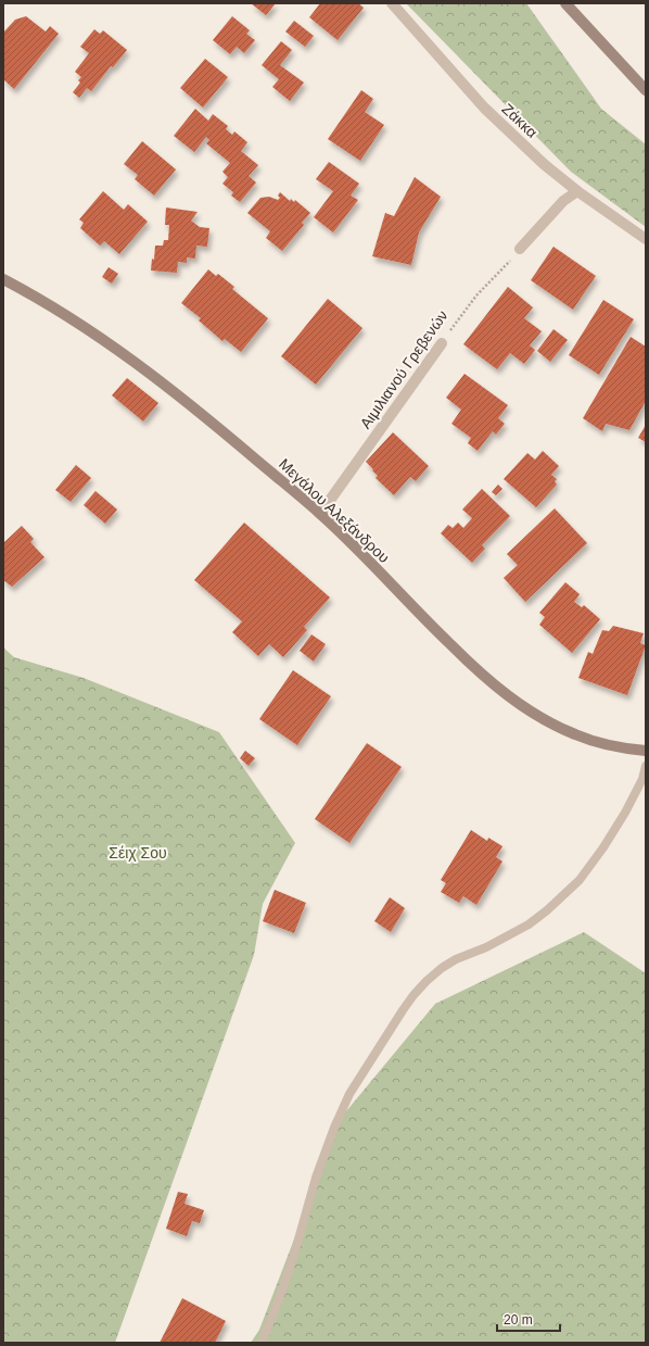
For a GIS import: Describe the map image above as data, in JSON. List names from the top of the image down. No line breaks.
{"streets":{"main road":["Μεγάλου Αλεξάνδρου"],"street":["Ζάκκα","Αιμιλιανού Γρεβενών"]},"crossings":[["Αιμιλιανού Γρεβενών","Μεγάλου Αλεξάνδρου"]],"parks":["Σέιχ Σου"],"scale_bar":"20 m"}
